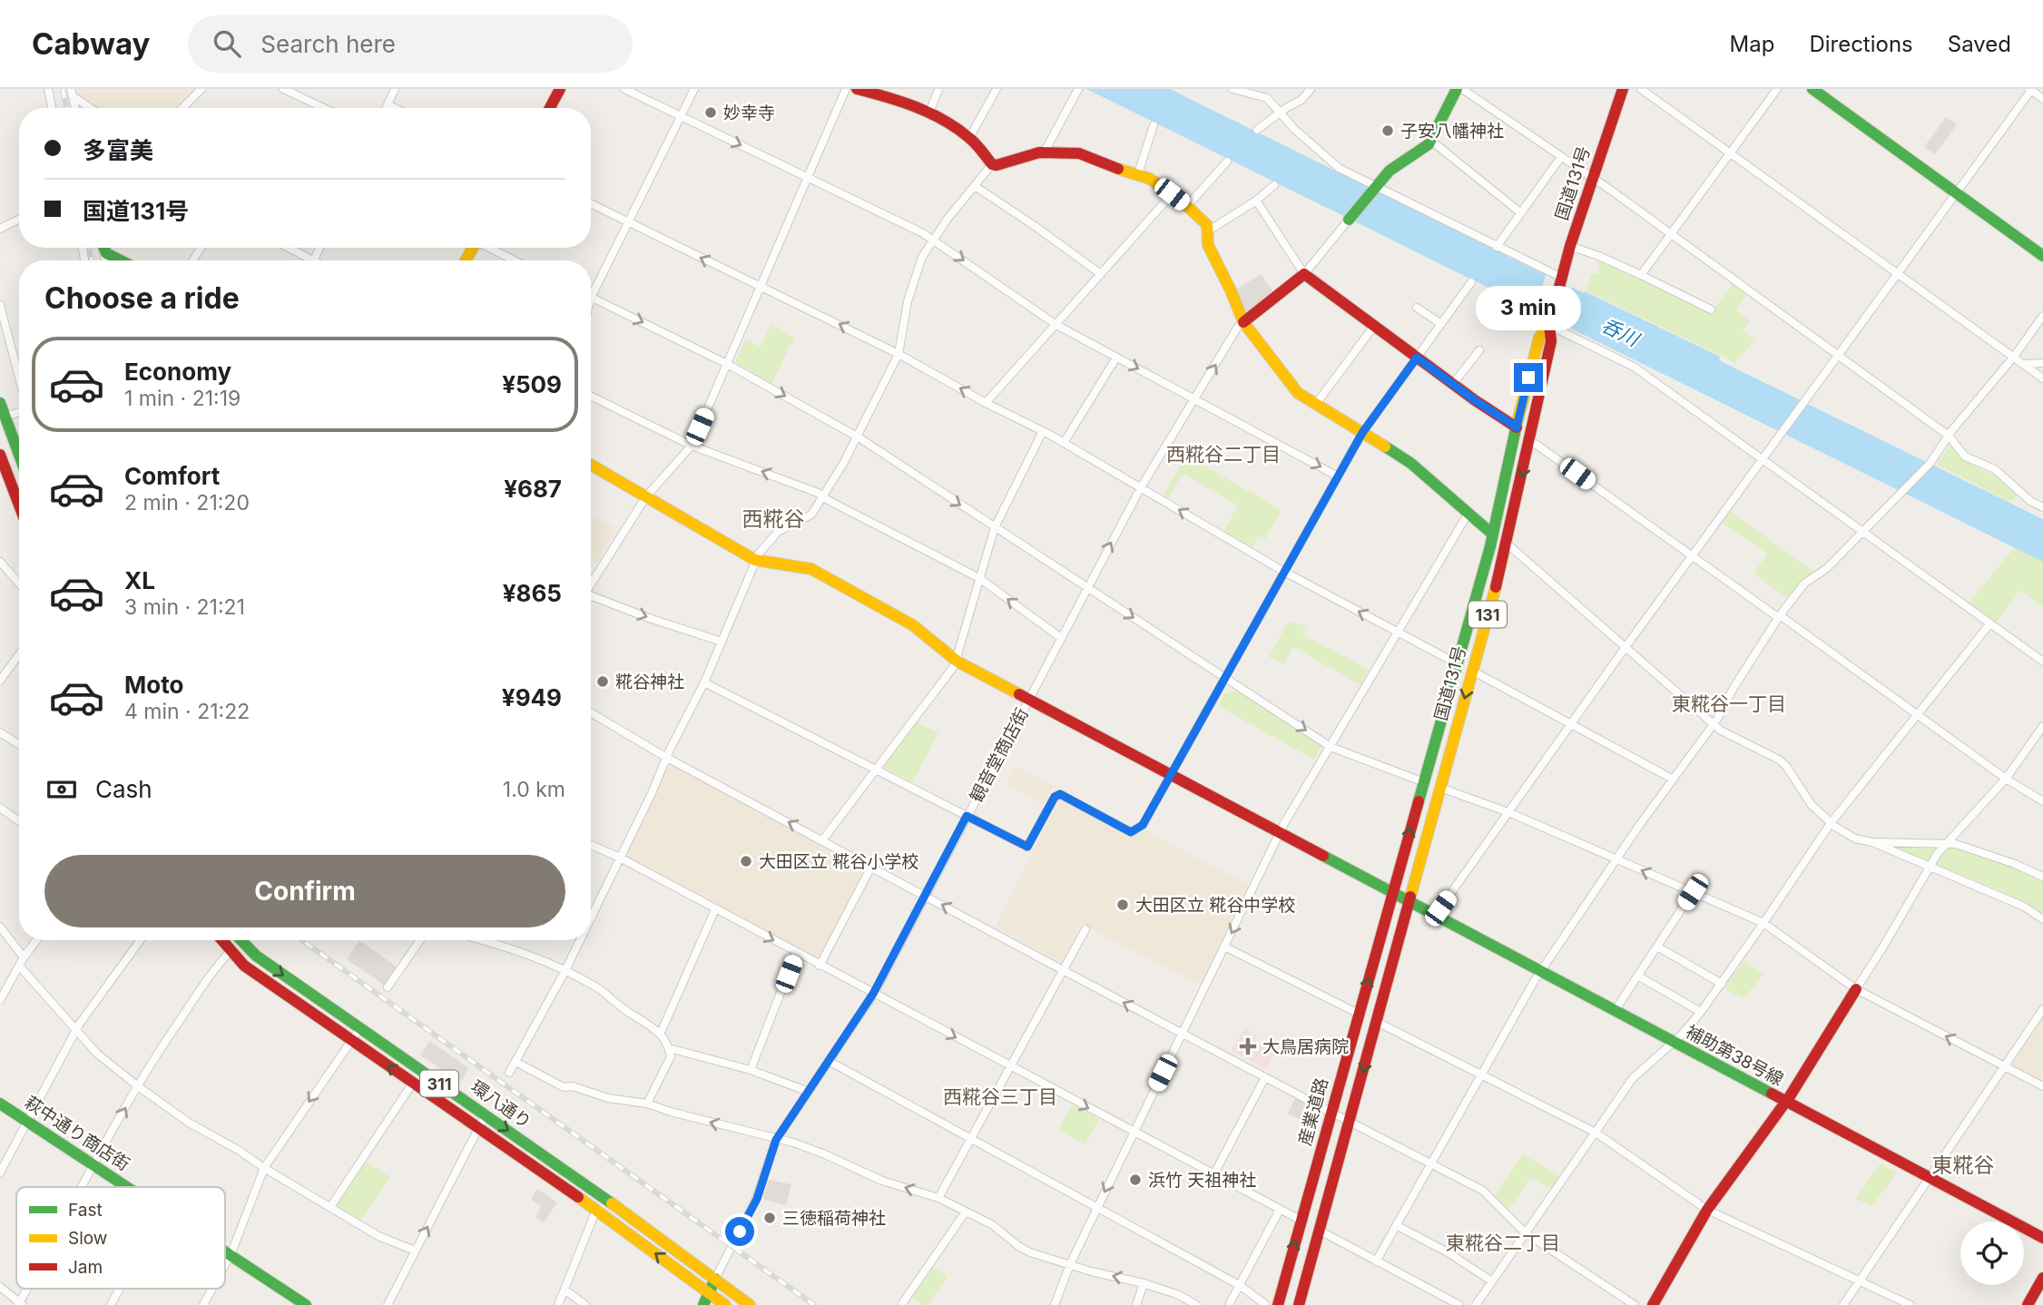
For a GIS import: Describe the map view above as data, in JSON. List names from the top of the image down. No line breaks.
{"streets":{"main road":["国道131号","131","補助第38号線","311","環八通り","産業道路","萩中通り商店街"],"street":["観音堂商店街"]},"crossings":[["国道131号","131"],["国道131号","補助第38号線"],["国道131号","産業道路"],["131","補助第38号線"],["観音堂商店街","補助第38号線"],["観音堂商店街","環八通り"],["補助第38号線","産業道路"]],"districts":["西糀谷二丁目","西糀谷","東糀谷一丁目","西糀谷三丁目","東糀谷","東糀谷二丁目"],"water":["呑川"],"places":{"other":["妙幸寺","子安八幡神社","糀谷神社","大田区立 糀谷小学校","大田区立 糀谷中学校","浜竹 天祖神社","三徳稲荷神社"],"health":["大鳥居病院"]},"legend":["Fast","Slow","Jam"],"page":{"header":"Cabway","search":"Search here","nav":["Map","Directions","Saved"],"banner":["多富美","国道131号"],"heading":"Choose a ride","bubble":"3 min","list":[{"name":"Economy","note":"1 min · 21:19","value":"¥509"},{"name":"Comfort","note":"2 min · 21:20","value":"¥687"},{"name":"XL","note":"3 min · 21:21","value":"¥865"},{"name":"Moto","note":"4 min · 21:22","value":"¥949"}],"pay":["Cash","1.0 km"],"buttons":"Confirm"}}
